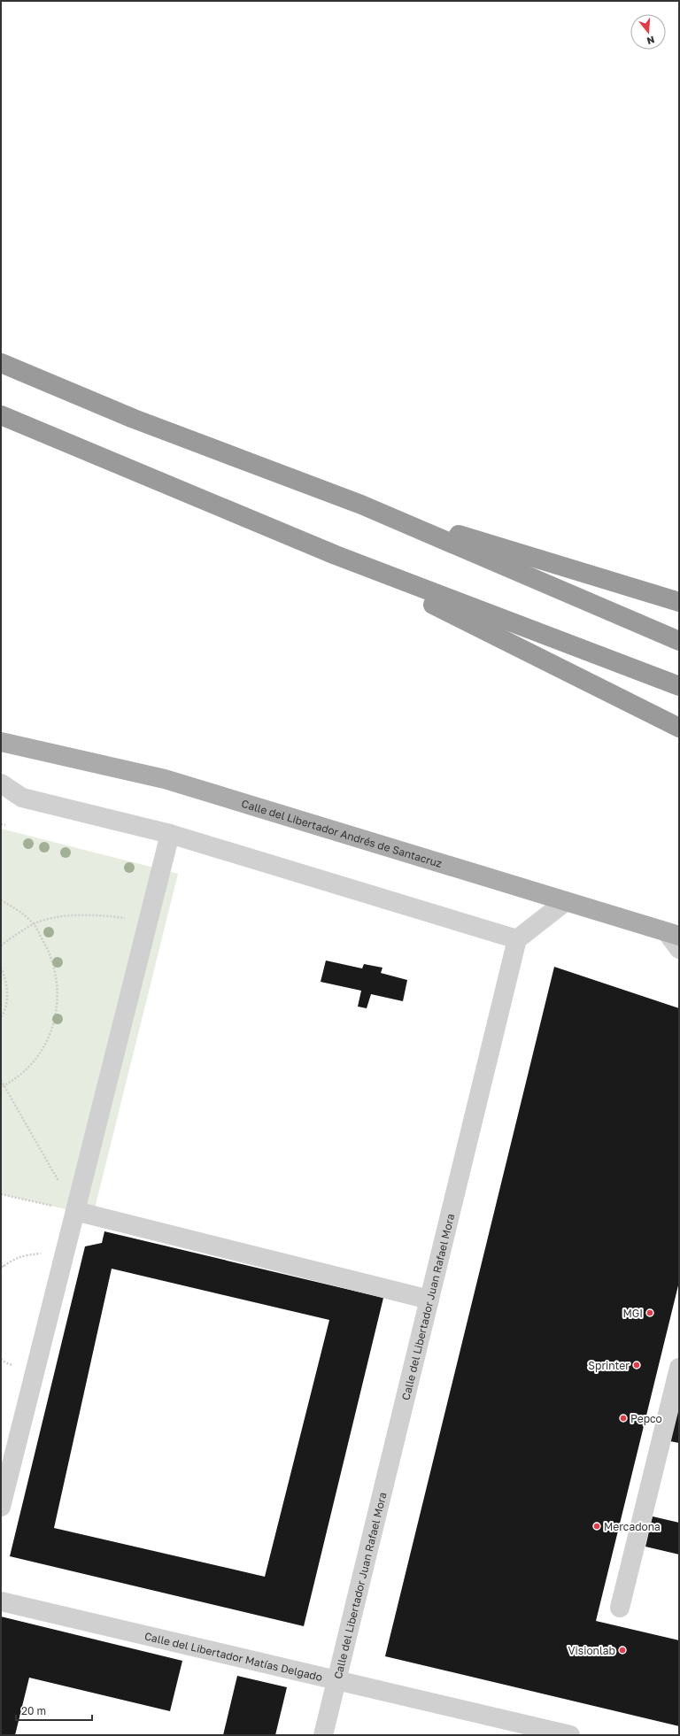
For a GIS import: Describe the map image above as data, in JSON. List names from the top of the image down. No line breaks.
{"streets":{"main road":["Calle del Libertador Andrés de Santacruz"],"street":["Calle del Libertador Juan Rafael Mora","Calle del Libertador Matías Delgado"]},"crossings":[["Calle del Libertador Juan Rafael Mora","Calle del Libertador Matías Delgado"]],"places":["MGI","Sprinter","Pepco","Mercadona","Visionlab"],"scale_bar":"20 m","north":"bottom"}
